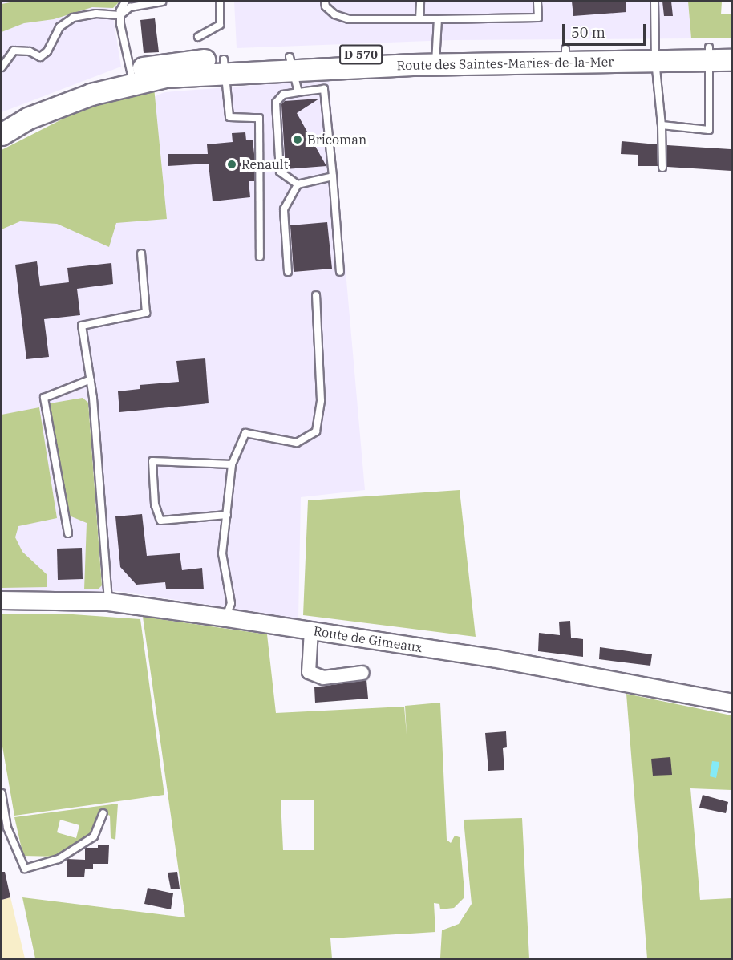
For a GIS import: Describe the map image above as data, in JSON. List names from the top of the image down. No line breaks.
{"streets":{"main road":["D 570","Route des Saintes-Maries-de-la-Mer"],"street":["Route de Gimeaux"]},"places":["Bricoman","Renault"],"scale_bar":"50 m"}
